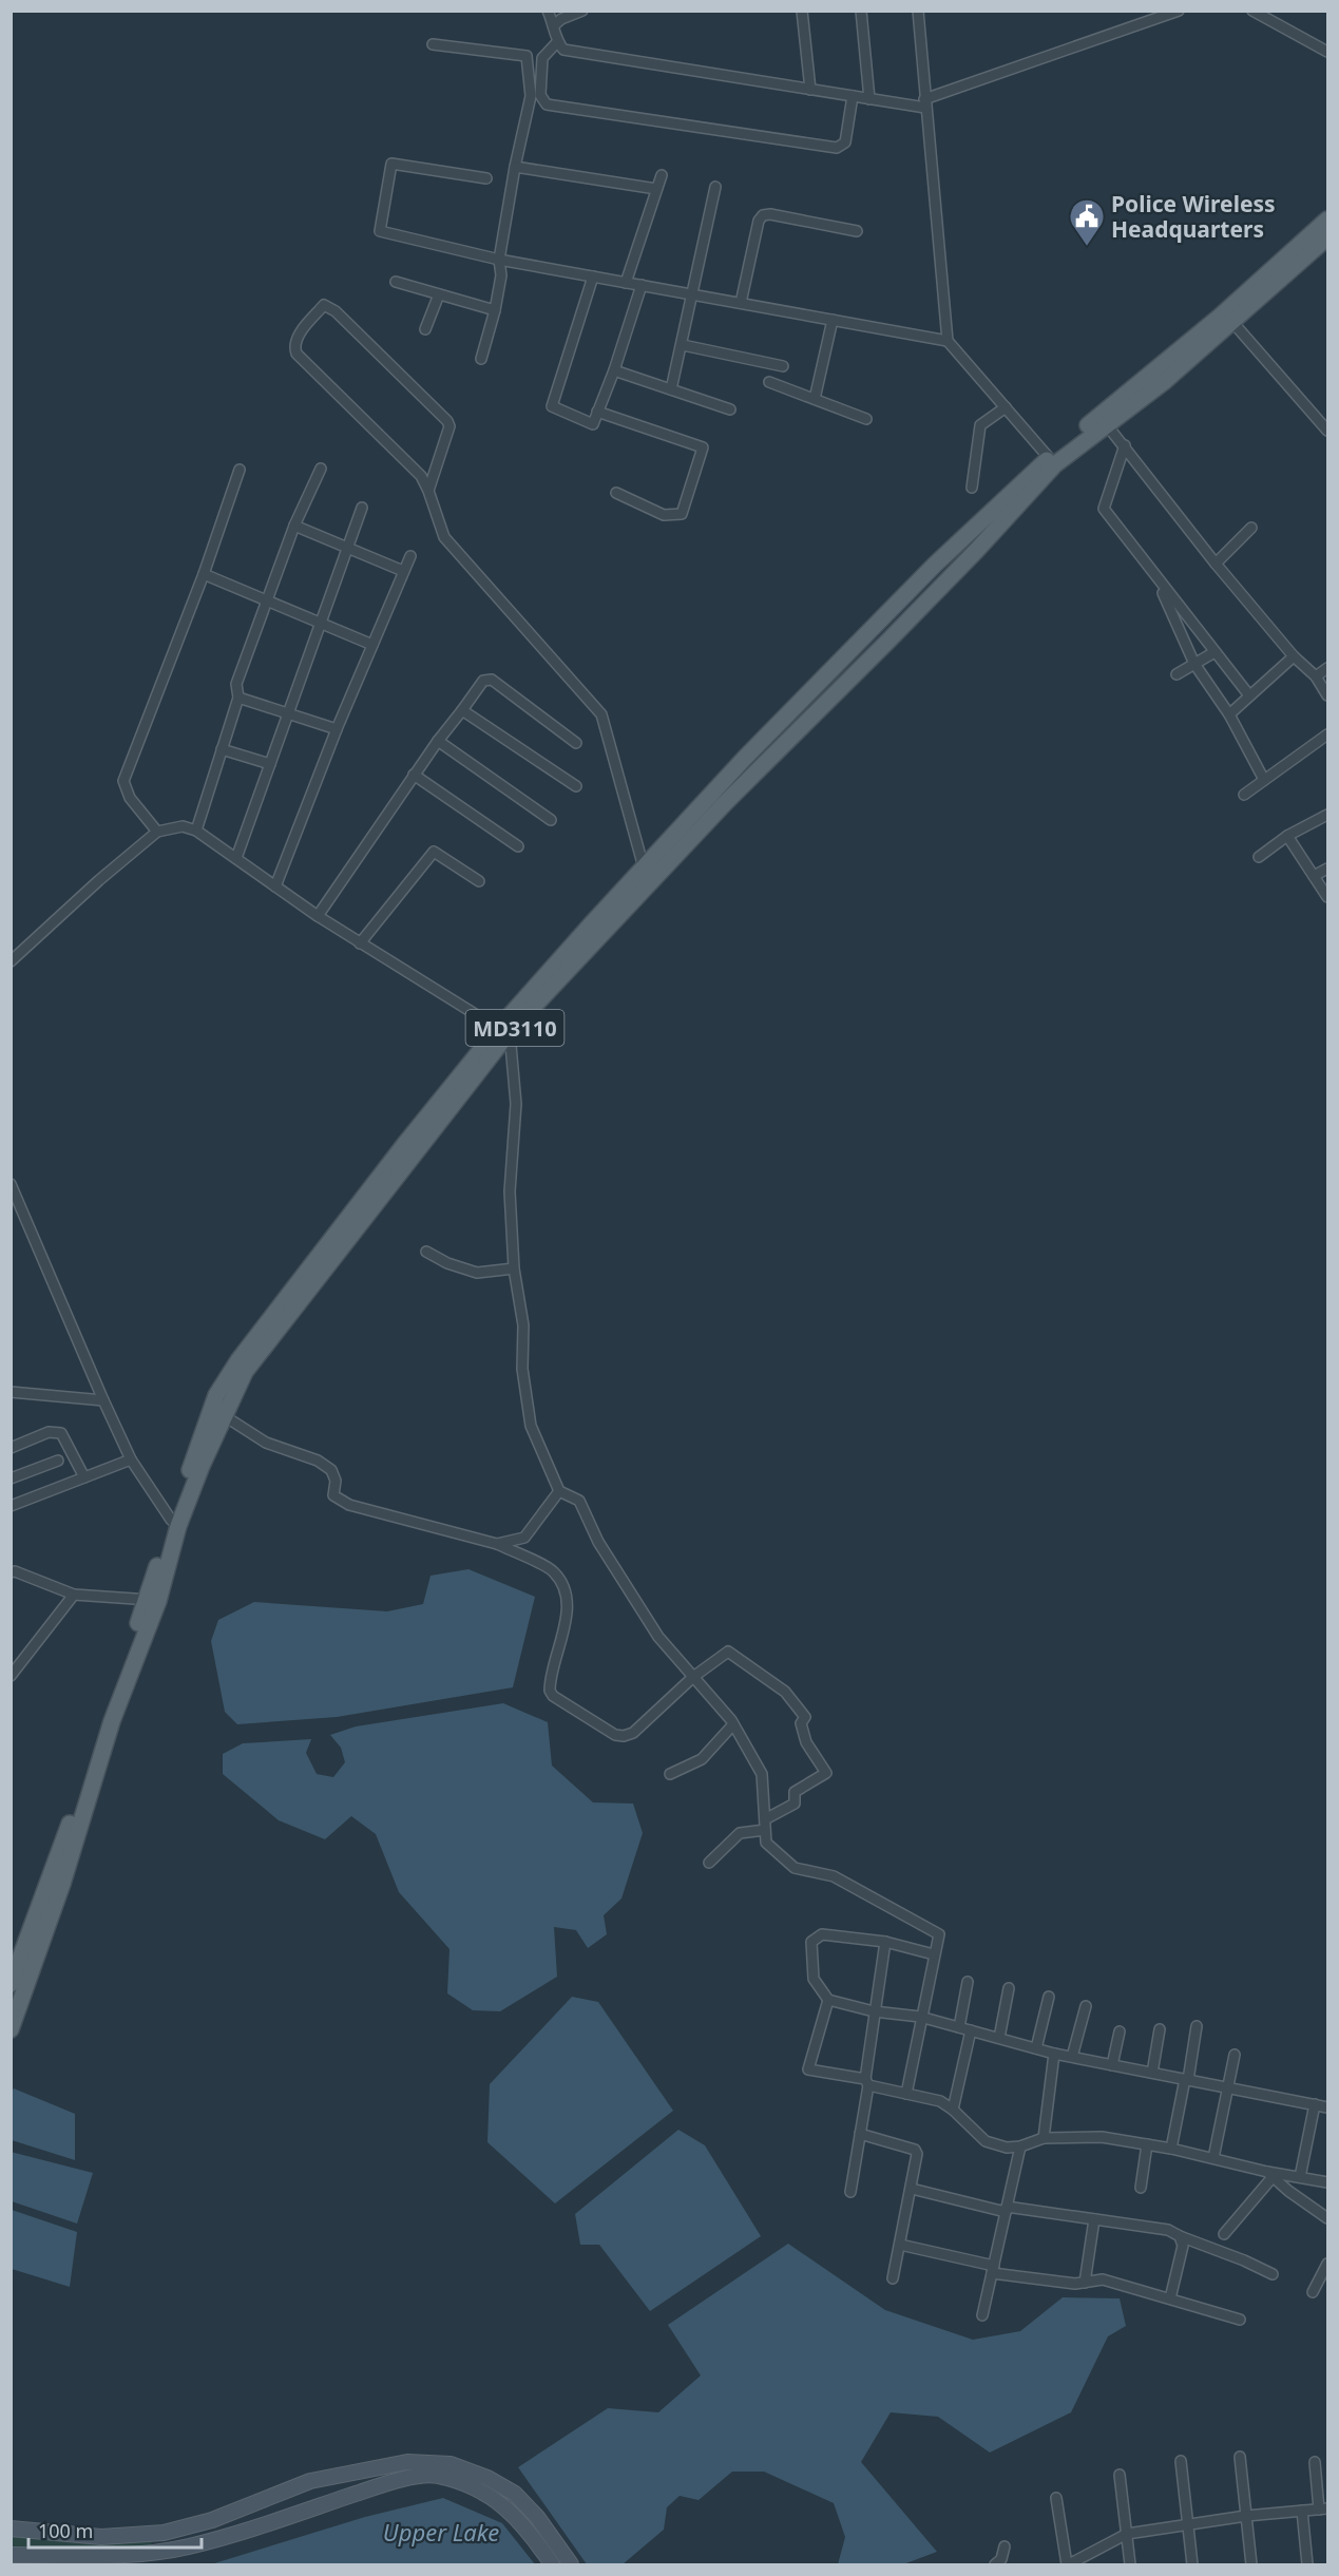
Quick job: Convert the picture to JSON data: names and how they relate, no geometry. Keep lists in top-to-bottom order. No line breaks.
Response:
{"streets":{"main road":["MD3110"]},"water":["Upper Lake"],"places":{"public building":["Police Wireless Headquarters"]},"scale_bar":"100 m"}
